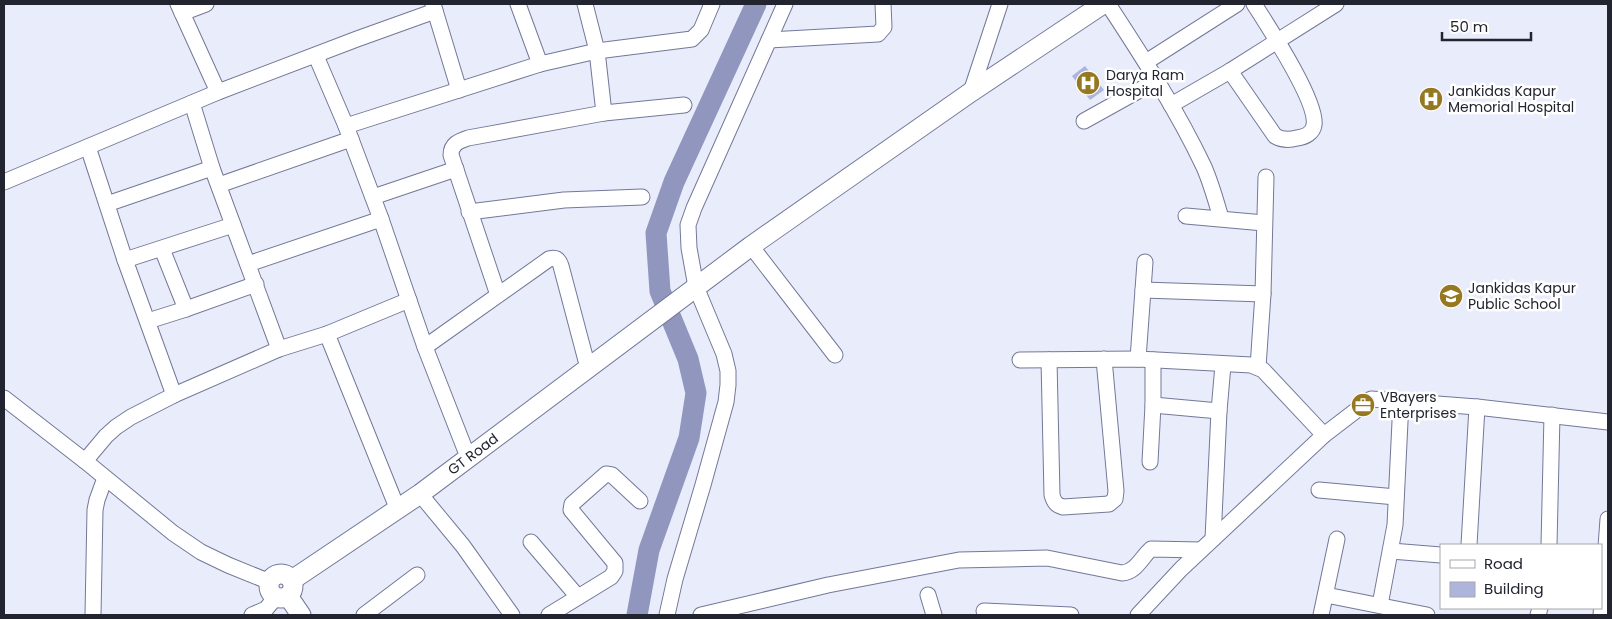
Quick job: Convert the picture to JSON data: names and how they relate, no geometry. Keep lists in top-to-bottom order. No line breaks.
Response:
{"streets":{"main road":["GT Road"]},"places":{"hospital":["Darya Ram Hospital","Jankidas Kapur Memorial Hospital"],"school or university":["Jankidas Kapur Public School"],"office":["VBayers Enterprises"]},"legend":["Road","Building"],"scale_bar":"50 m"}
